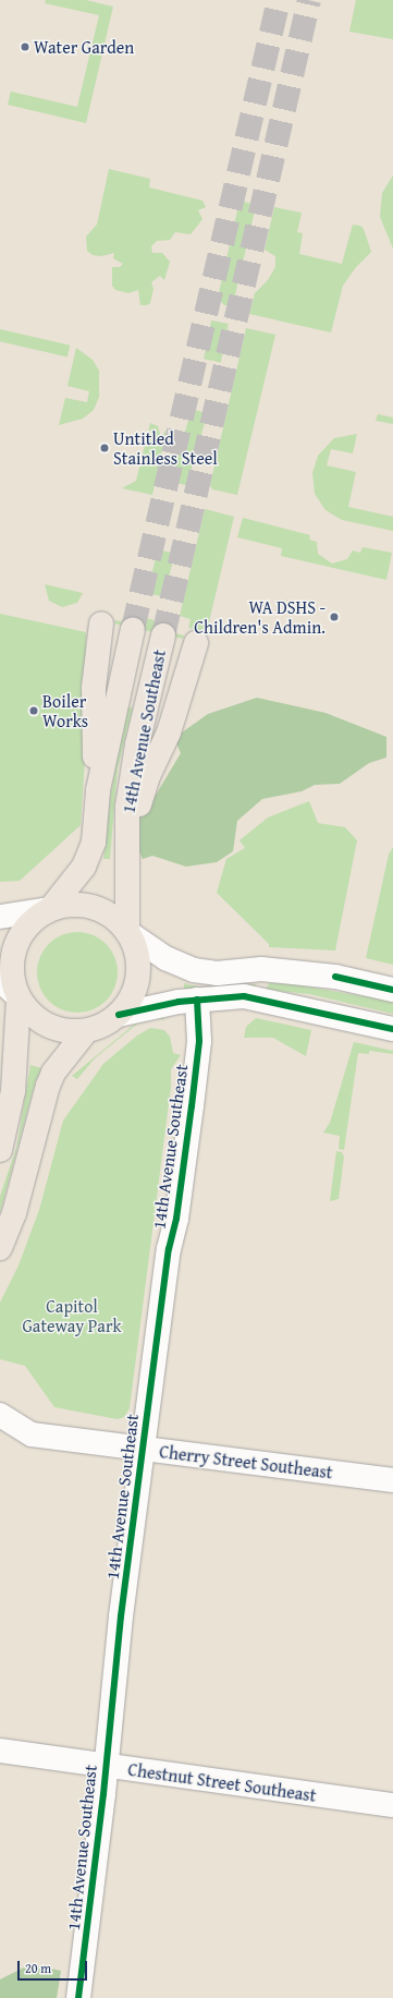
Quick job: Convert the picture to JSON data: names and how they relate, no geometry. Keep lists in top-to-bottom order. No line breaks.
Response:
{"streets":{"main road":["14th Avenue Southeast"],"street":["Cherry Street Southeast","Chestnut Street Southeast"]},"crossings":[["14th Avenue Southeast","Cherry Street Southeast"],["14th Avenue Southeast","Chestnut Street Southeast"]],"parks":["Capitol Gateway Park"],"places":["Water Garden","Untitled Stainless Steel","WA DSHS - Children's Admin.","Boiler Works"],"scale_bar":"20 m"}
